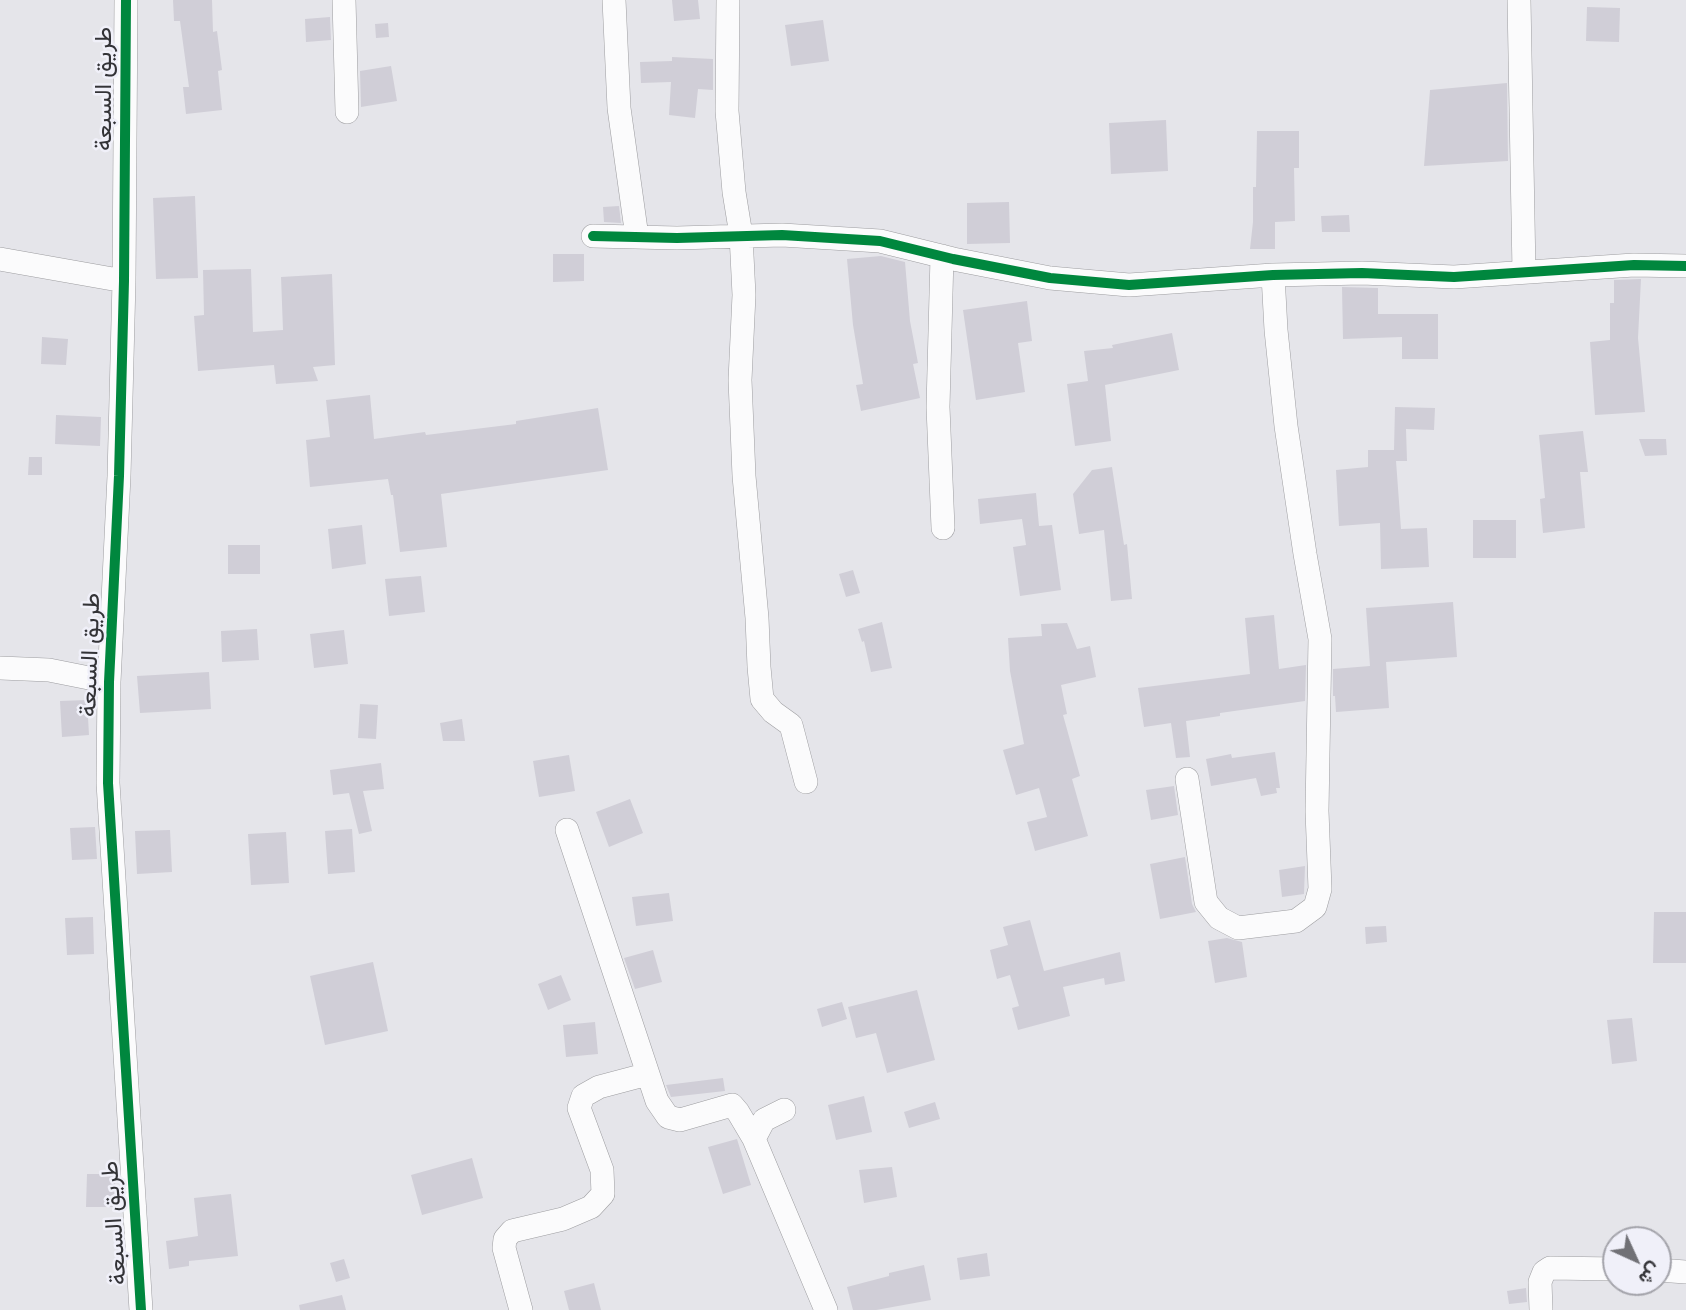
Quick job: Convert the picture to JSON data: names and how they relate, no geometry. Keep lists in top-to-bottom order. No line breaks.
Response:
{"streets":{"street":["طريق السبعة"]},"north":"bottom right"}
